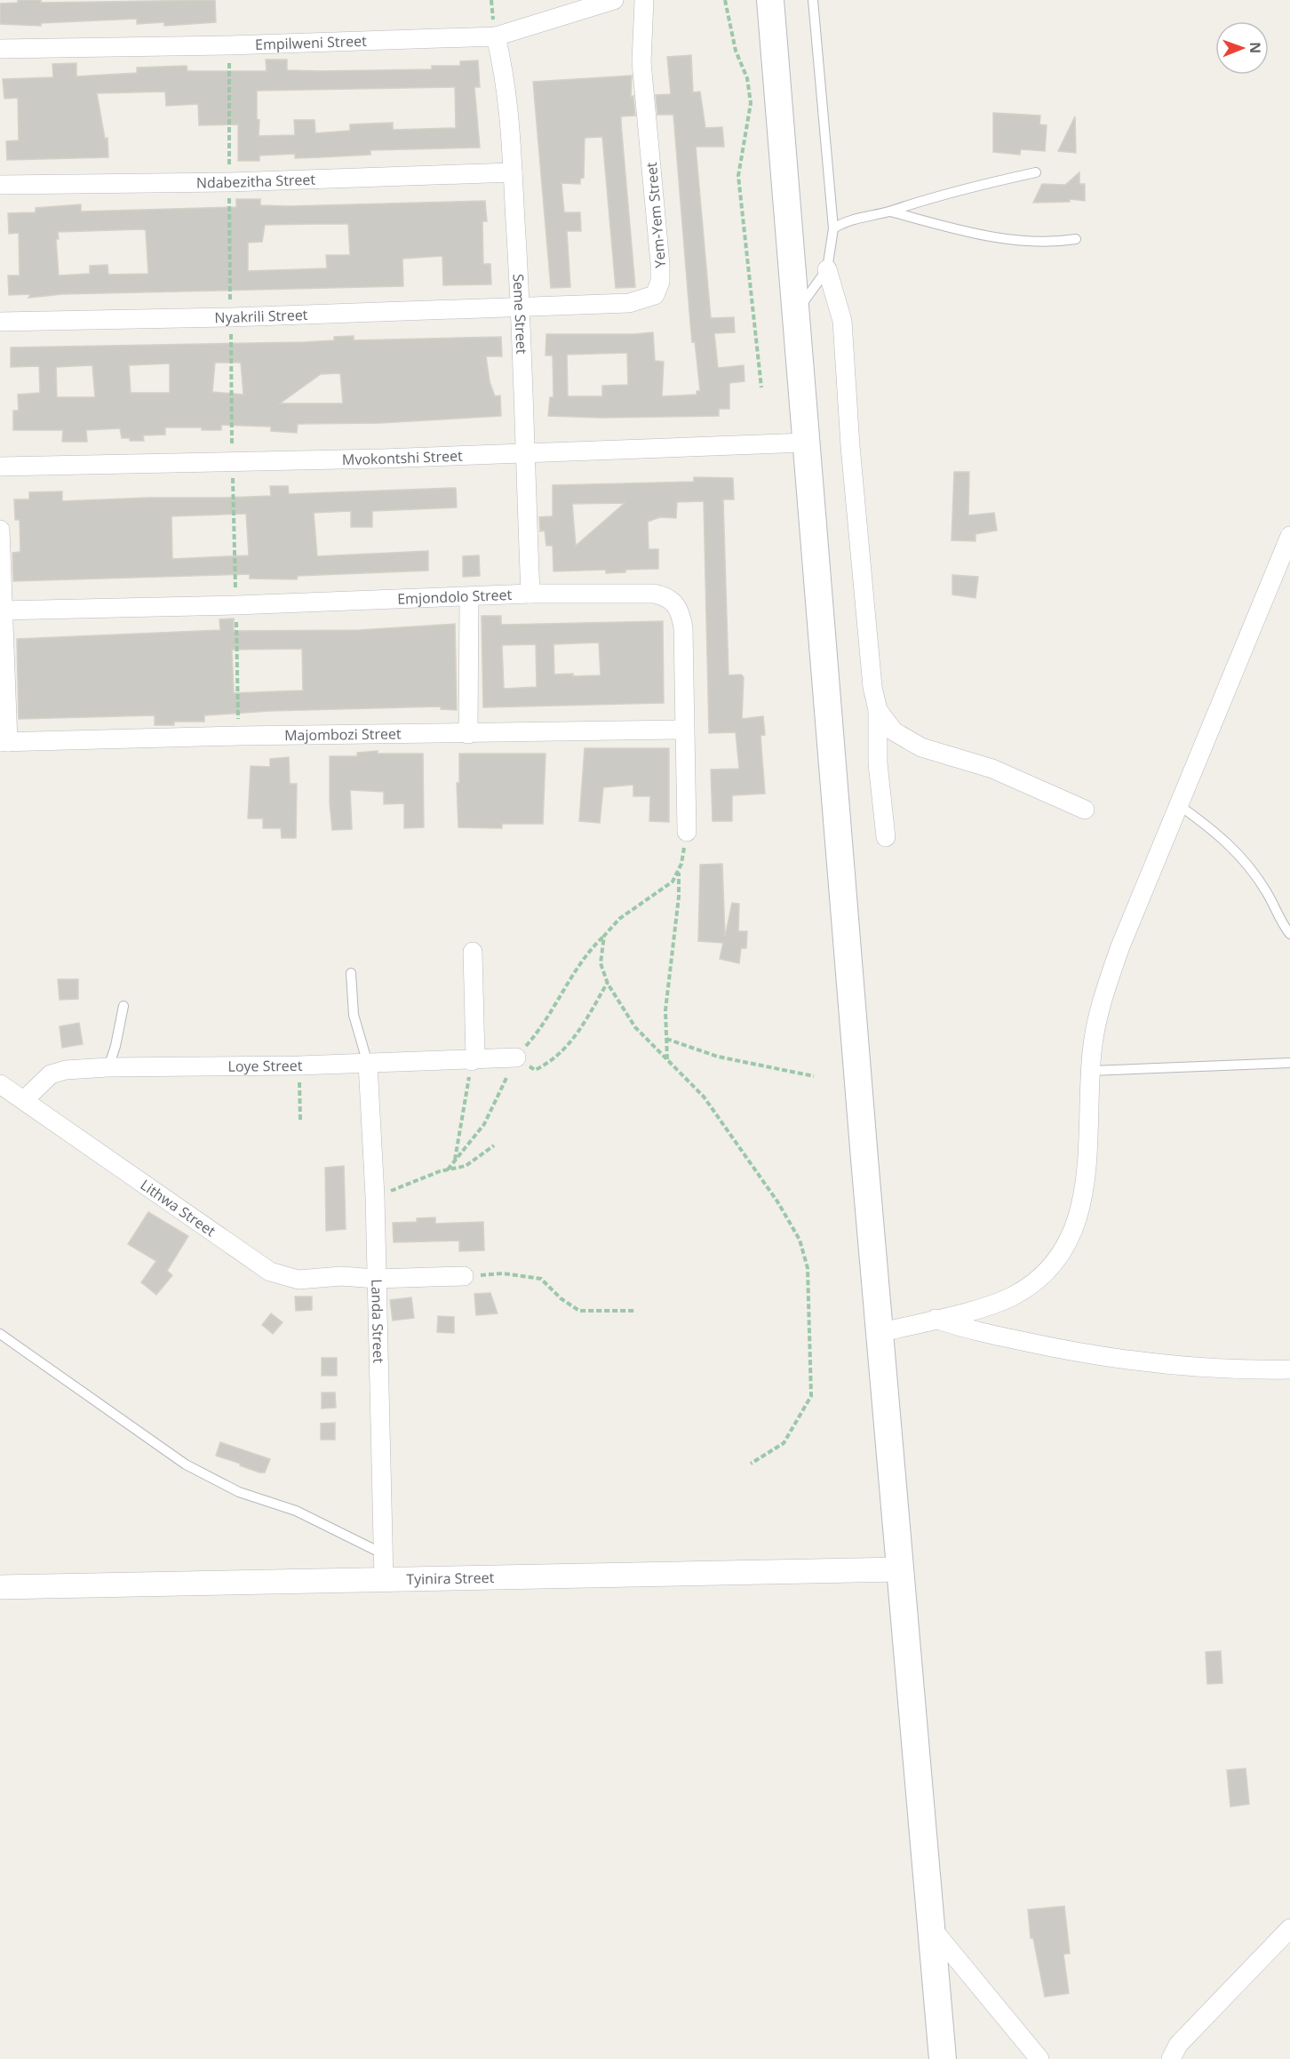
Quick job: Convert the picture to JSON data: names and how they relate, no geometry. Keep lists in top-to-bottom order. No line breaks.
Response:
{"streets":{"street":["Empilweni Street","Ndabezitha Street","Yem-Yem Street","Seme Street","Nyakrili Street","Mvokontshi Street","Emjondolo Street","Majombozi Street","Loye Street","Lithwa Street","Landa Street","Tyinira Street"]},"crossings":[["Empilweni Street","Seme Street"],["Ndabezitha Street","Seme Street"],["Yem-Yem Street","Seme Street"],["Yem-Yem Street","Nyakrili Street"],["Seme Street","Nyakrili Street"],["Seme Street","Mvokontshi Street"],["Seme Street","Emjondolo Street"],["Emjondolo Street","Majombozi Street"],["Loye Street","Lithwa Street"],["Loye Street","Landa Street"],["Lithwa Street","Landa Street"],["Landa Street","Tyinira Street"]],"north":"right"}
